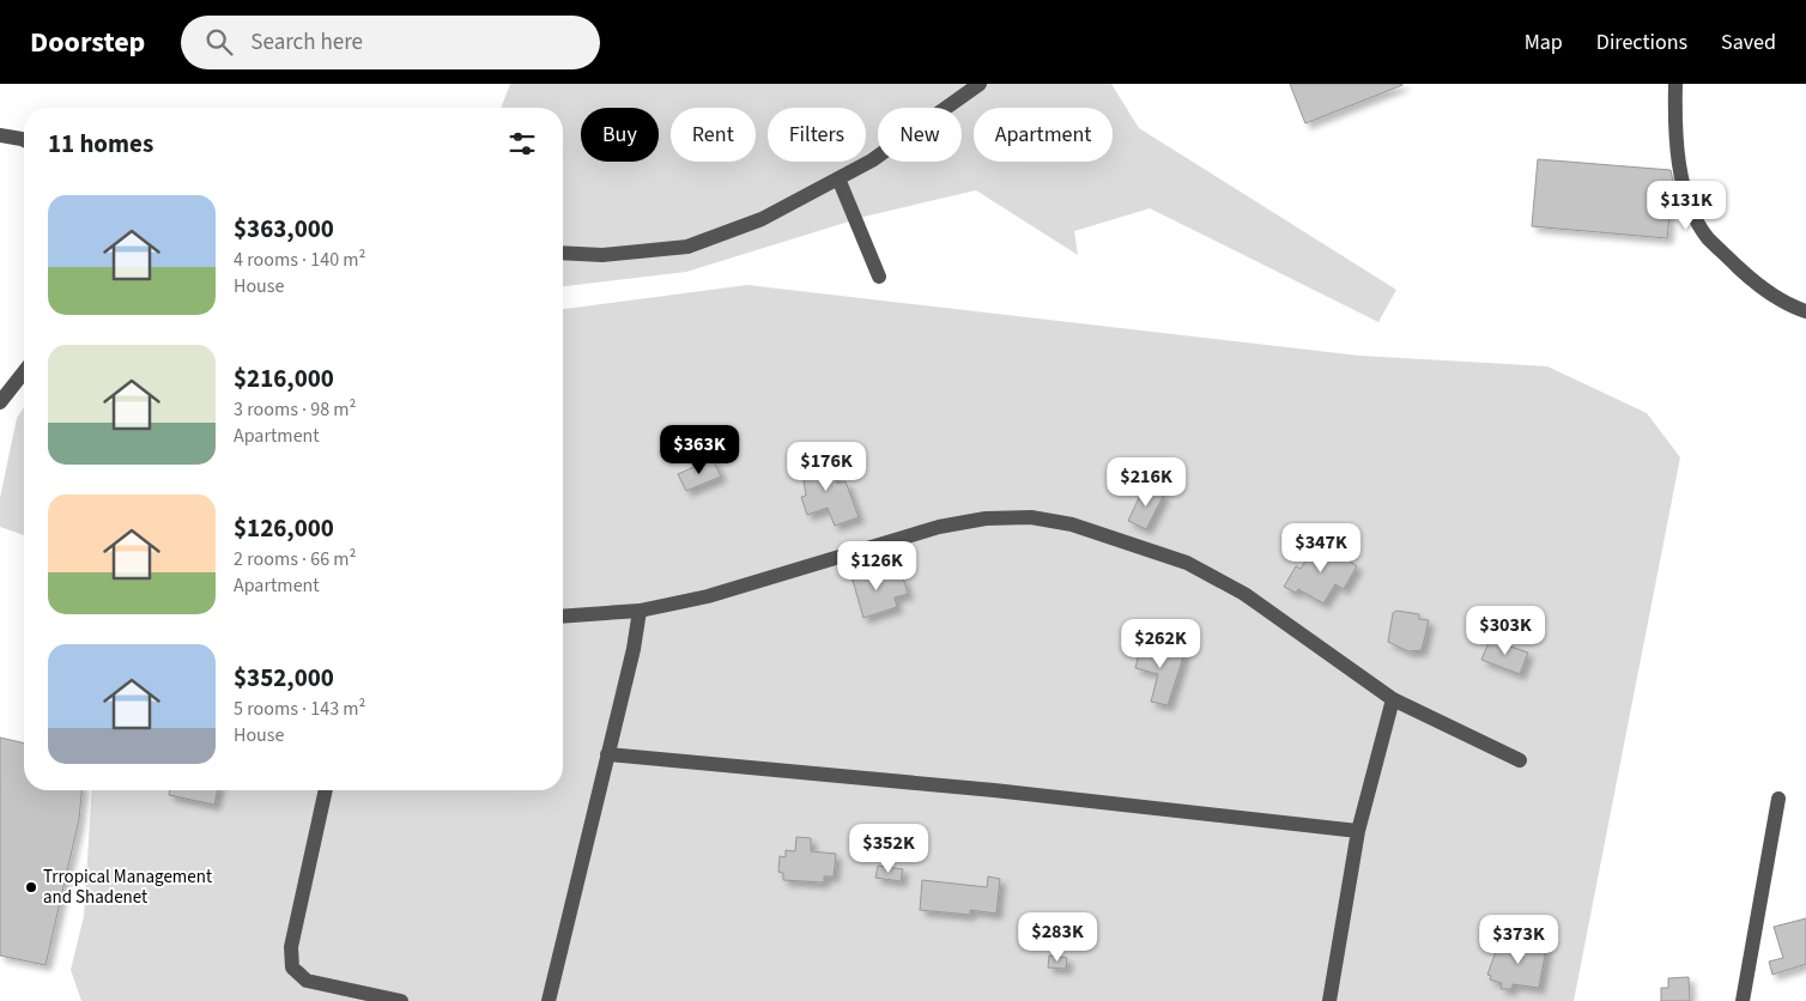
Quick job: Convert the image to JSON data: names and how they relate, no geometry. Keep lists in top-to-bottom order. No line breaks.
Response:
{"places":["Trropical Management and Shadenet"],"page":{"header":"Doorstep","search":"Search here","nav":["Map","Directions","Saved"],"chip":["Buy","Rent","Filters","New","Apartment"],"heading":"11 homes","list":[{"name":"$363,000","note":"4 rooms · 140 m² · House"},{"name":"$216,000","note":"3 rooms · 98 m² · Apartment"},{"name":"$126,000","note":"2 rooms · 66 m² · Apartment"},{"name":"$352,000","note":"5 rooms · 143 m² · House"}],"price":["$131K","$363K","$176K","$216K","$347K","$126K","$303K","$262K","$352K","$283K","$373K"]}}
